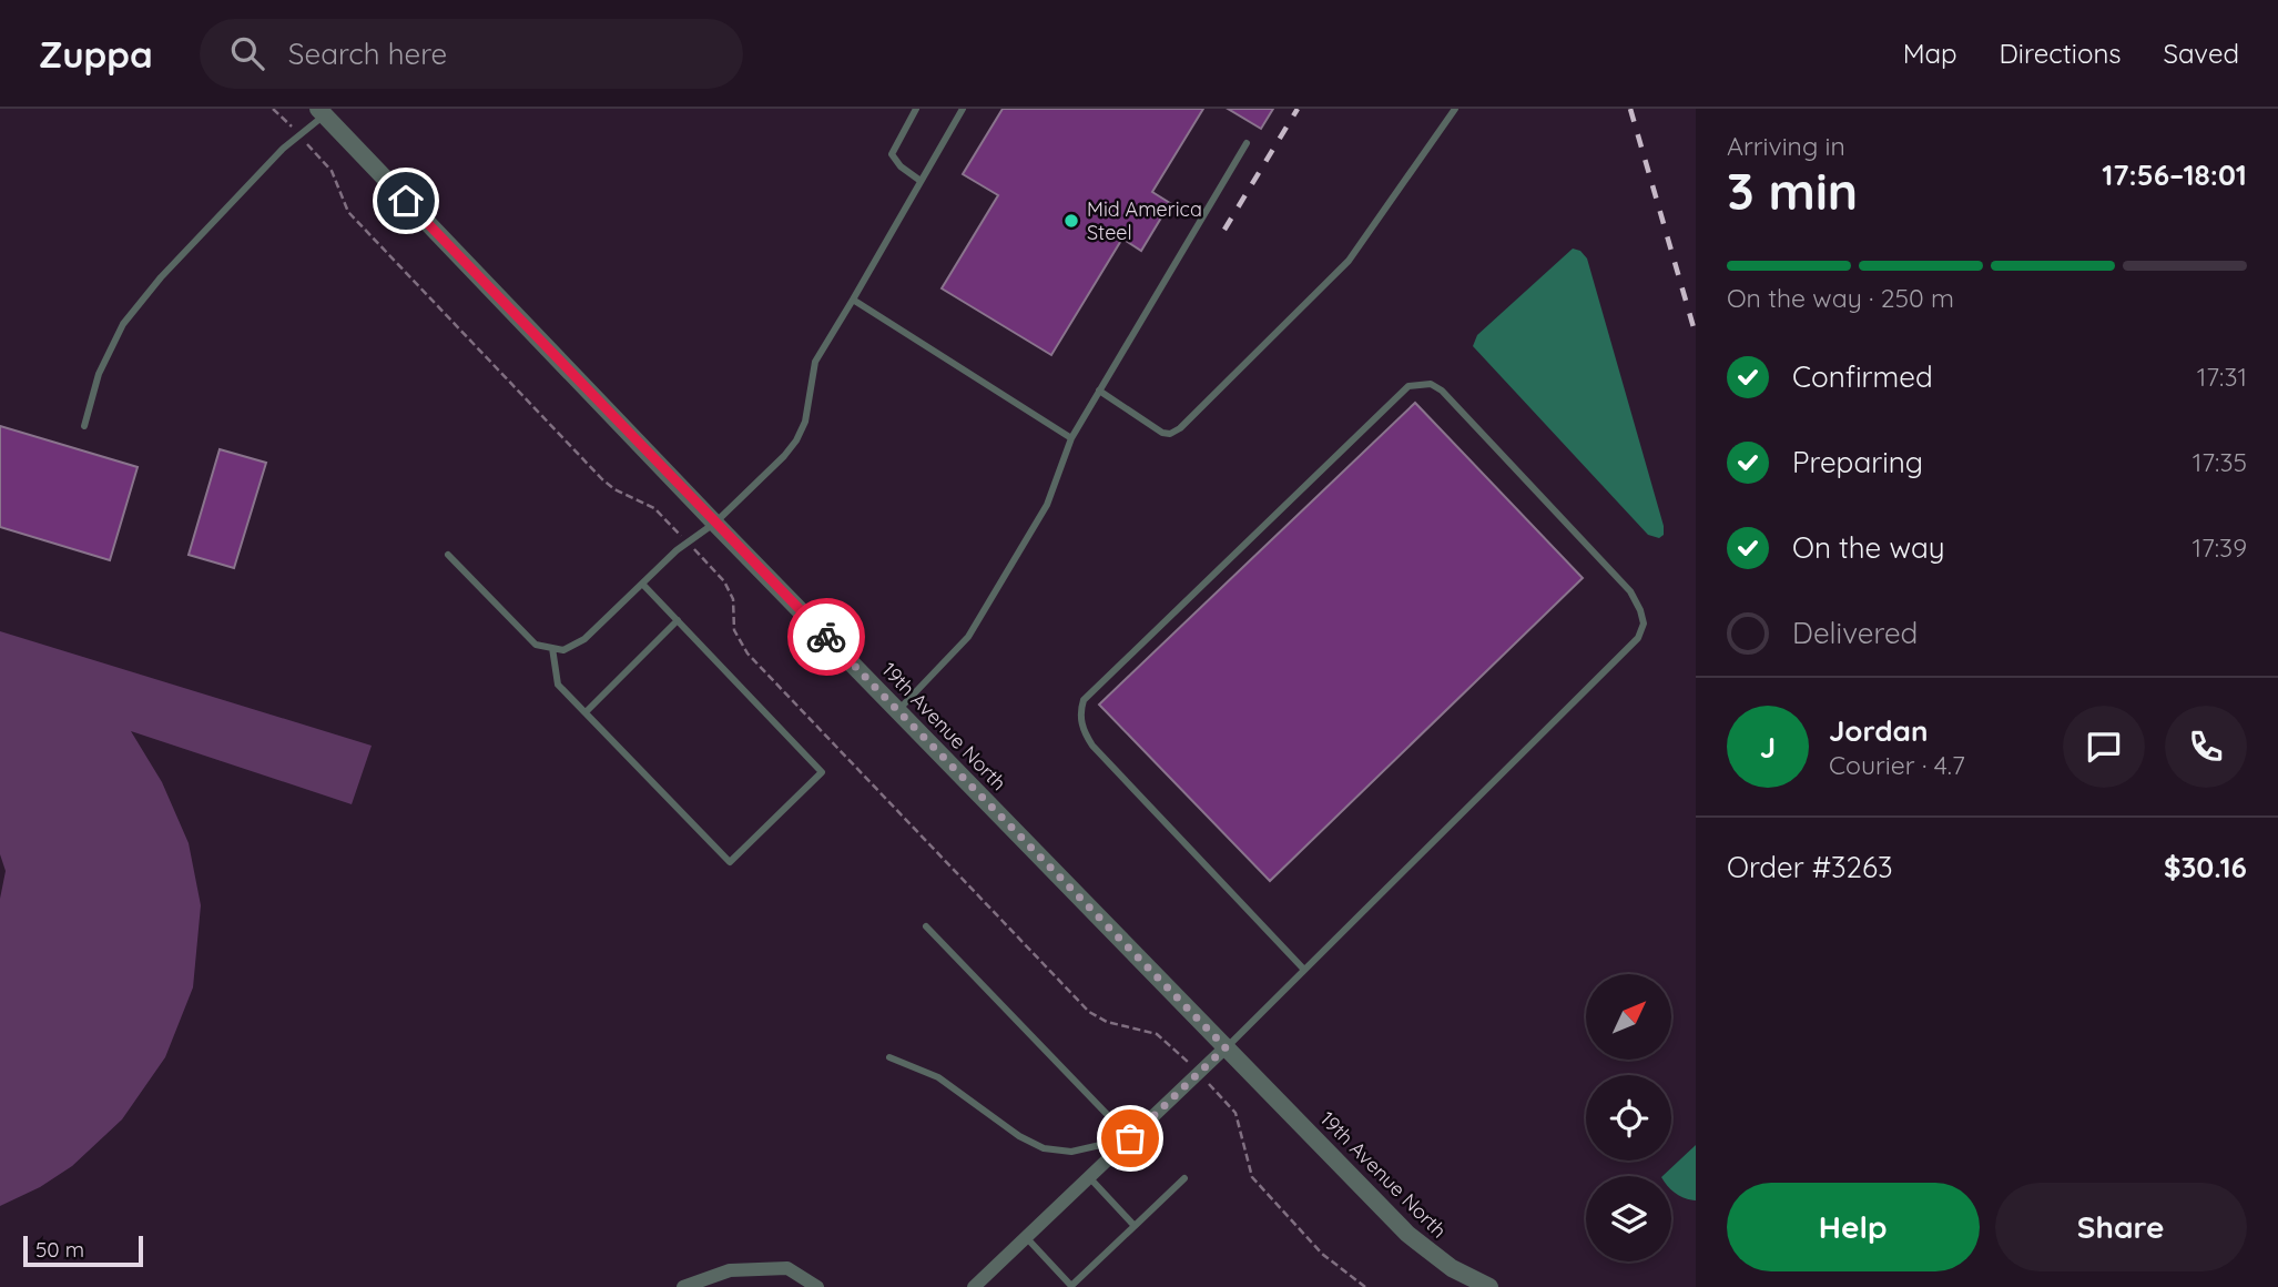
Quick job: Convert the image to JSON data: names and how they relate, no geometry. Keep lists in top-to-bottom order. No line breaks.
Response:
{"streets":{"street":["19th Avenue North"]},"places":["Mid America Steel"],"scale_bar":"50 m","north":"top right","page":{"header":"Zuppa","search":"Search here","nav":["Map","Directions","Saved"],"heading":["3 min","Arriving in","17:56–18:01"],"panel":["Jordan","Courier · 4.7","Order #3263","$30.16"],"bar":"On the way · 250 m","list":[["Confirmed","17:31"],["Preparing","17:35"],["On the way","17:39"],"Delivered"],"round":"J","buttons":["Help","Share"],"scale":"50 m"}}
